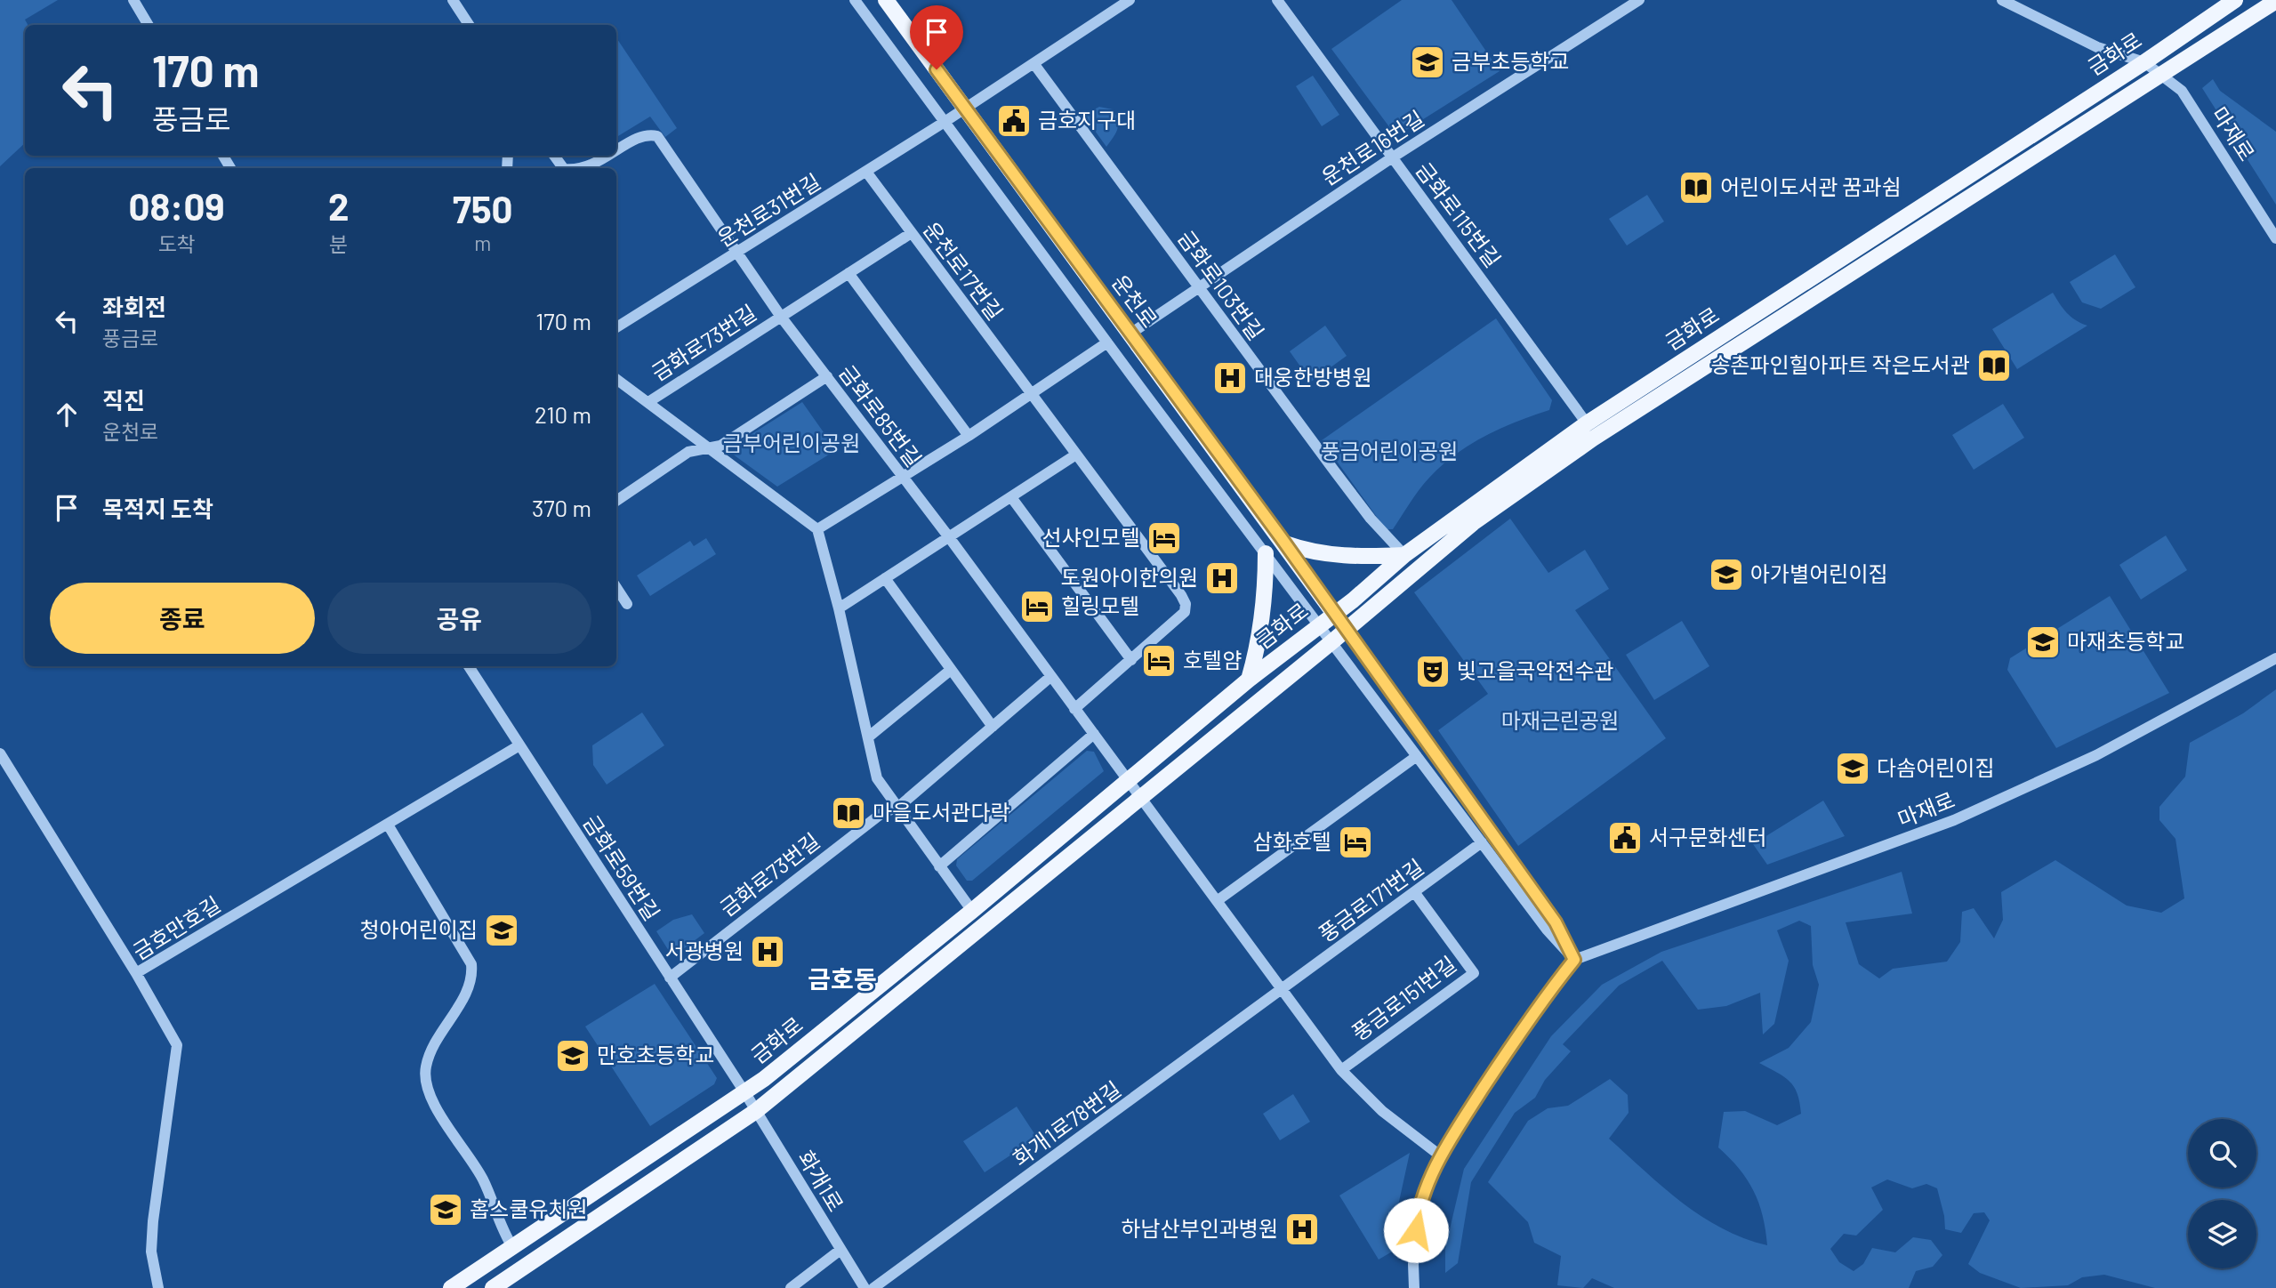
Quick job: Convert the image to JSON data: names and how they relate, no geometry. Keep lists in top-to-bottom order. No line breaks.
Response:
{"streets":{"main road":["금화로","운천로"],"street":["마재로","운천로16번길","운천로31번길","금화로115번길","운천로17번길","금화로103번길","금화로73번길","금화로85번길","금화로59번길","풍금로171번길","금호만호길","풍금로151번길","화개1로78번길","화개1로"]},"crossings":[["금화로","마재로"],["금화로","금화로115번길"],["금화로","금화로103번길"],["금화로","운천로"],["금화로","금화로85번길"],["금화로","금화로59번길"],["금화로","풍금로151번길"],["금화로","화개1로"],["마재로","운천로"],["운천로16번길","금화로115번길"],["운천로16번길","금화로103번길"],["운천로16번길","운천로"],["운천로31번길","운천로17번길"],["운천로31번길","금화로103번길"],["운천로31번길","운천로"],["운천로31번길","금화로85번길"],["운천로","풍금로171번길"],["금화로73번길","금화로85번길"],["금화로73번길","금화로59번길"],["금화로85번길","풍금로151번길"],["금화로59번길","금호만호길"],["금화로59번길","화개1로"],["풍금로171번길","풍금로151번길"],["풍금로171번길","화개1로78번길"],["풍금로151번길","화개1로78번길"]],"districts":["금호동"],"parks":["금부어린이공원","풍금어린이공원","마재근린공원"],"places":{"school or university":["금부초등학교","아가별어린이집","마재초등학교","다솜어린이집","청아어린이집","만호초등학교","홉스쿨유치원"],"public building":["금호지구대","서구문화센터"],"library":["어린이도서관 꿈과쉼","송촌파인힐아파트 작은도서관","마을도서관다락"],"hospital":["대웅한방병원","도원아이한의원","서광병원","하남산부인과병원"],"hotel":["선샤인모텔","힐링모텔","호텔얌","삼화호텔"],"theatre":["빛고을국악전수관"]},"page":{"turn":["170 m","풍금로"],"eta":["08:09","도착","2","분","750","m"],"list":[{"name":"좌회전","note":"풍금로","value":"170 m"},{"name":"직진","note":"운천로","value":"210 m"},{"name":"목적지 도착","value":"370 m"}],"buttons":["종료","공유"]}}
